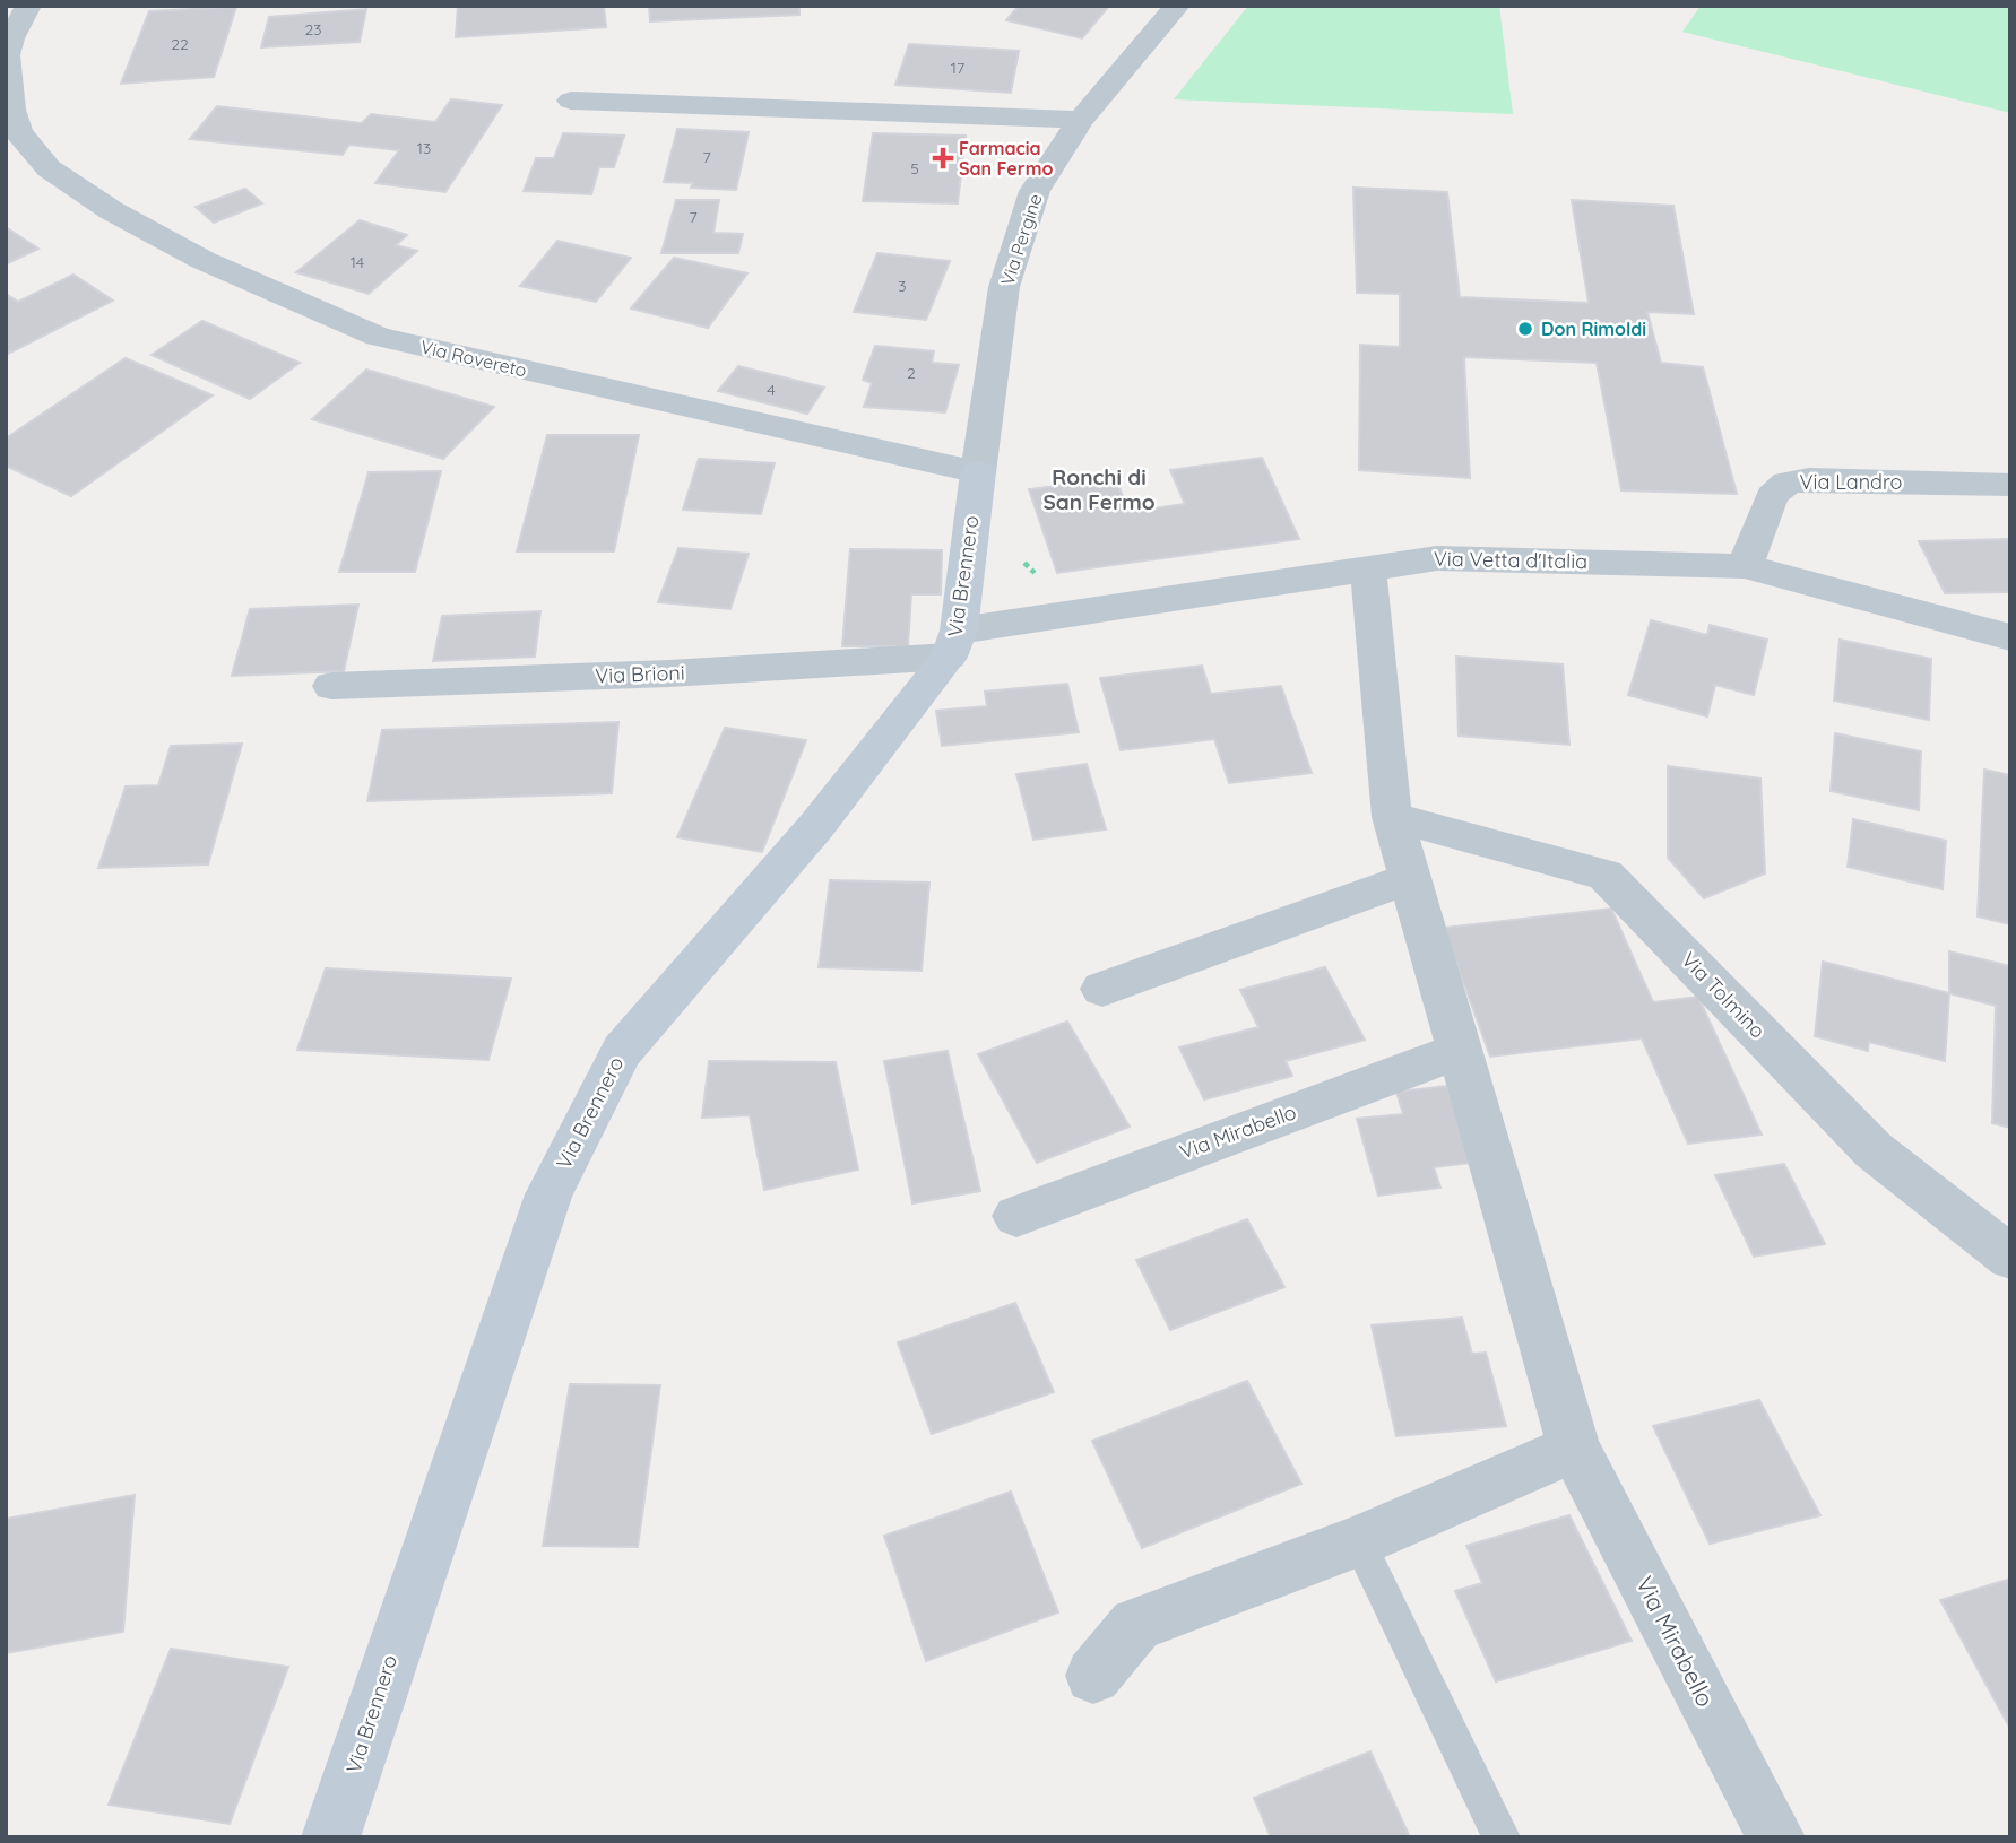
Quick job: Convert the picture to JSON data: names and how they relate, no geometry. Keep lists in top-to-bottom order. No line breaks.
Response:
{"streets":{"street":["Via Pergine","Via Rovereto","Via Landro","Via Vetta d'Italia","Via Brennero","Via Brioni","Via Tolmino","Via Mirabello"]},"crossings":[["Via Pergine","Via Rovereto"],["Via Pergine","Via Brennero"],["Via Rovereto","Via Brennero"],["Via Landro","Via Vetta d'Italia"],["Via Vetta d'Italia","Via Brennero"],["Via Vetta d'Italia","Via Brioni"],["Via Vetta d'Italia","Via Mirabello"],["Via Brennero","Via Brioni"],["Via Tolmino","Via Mirabello"]],"districts":["Ronchi di San Fermo"],"places":{"health":["Farmacia San Fermo"],"other":["Don Rimoldi"]},"house_numbers":["23","22","17","13","7","5","7","14","3","2","4"]}
